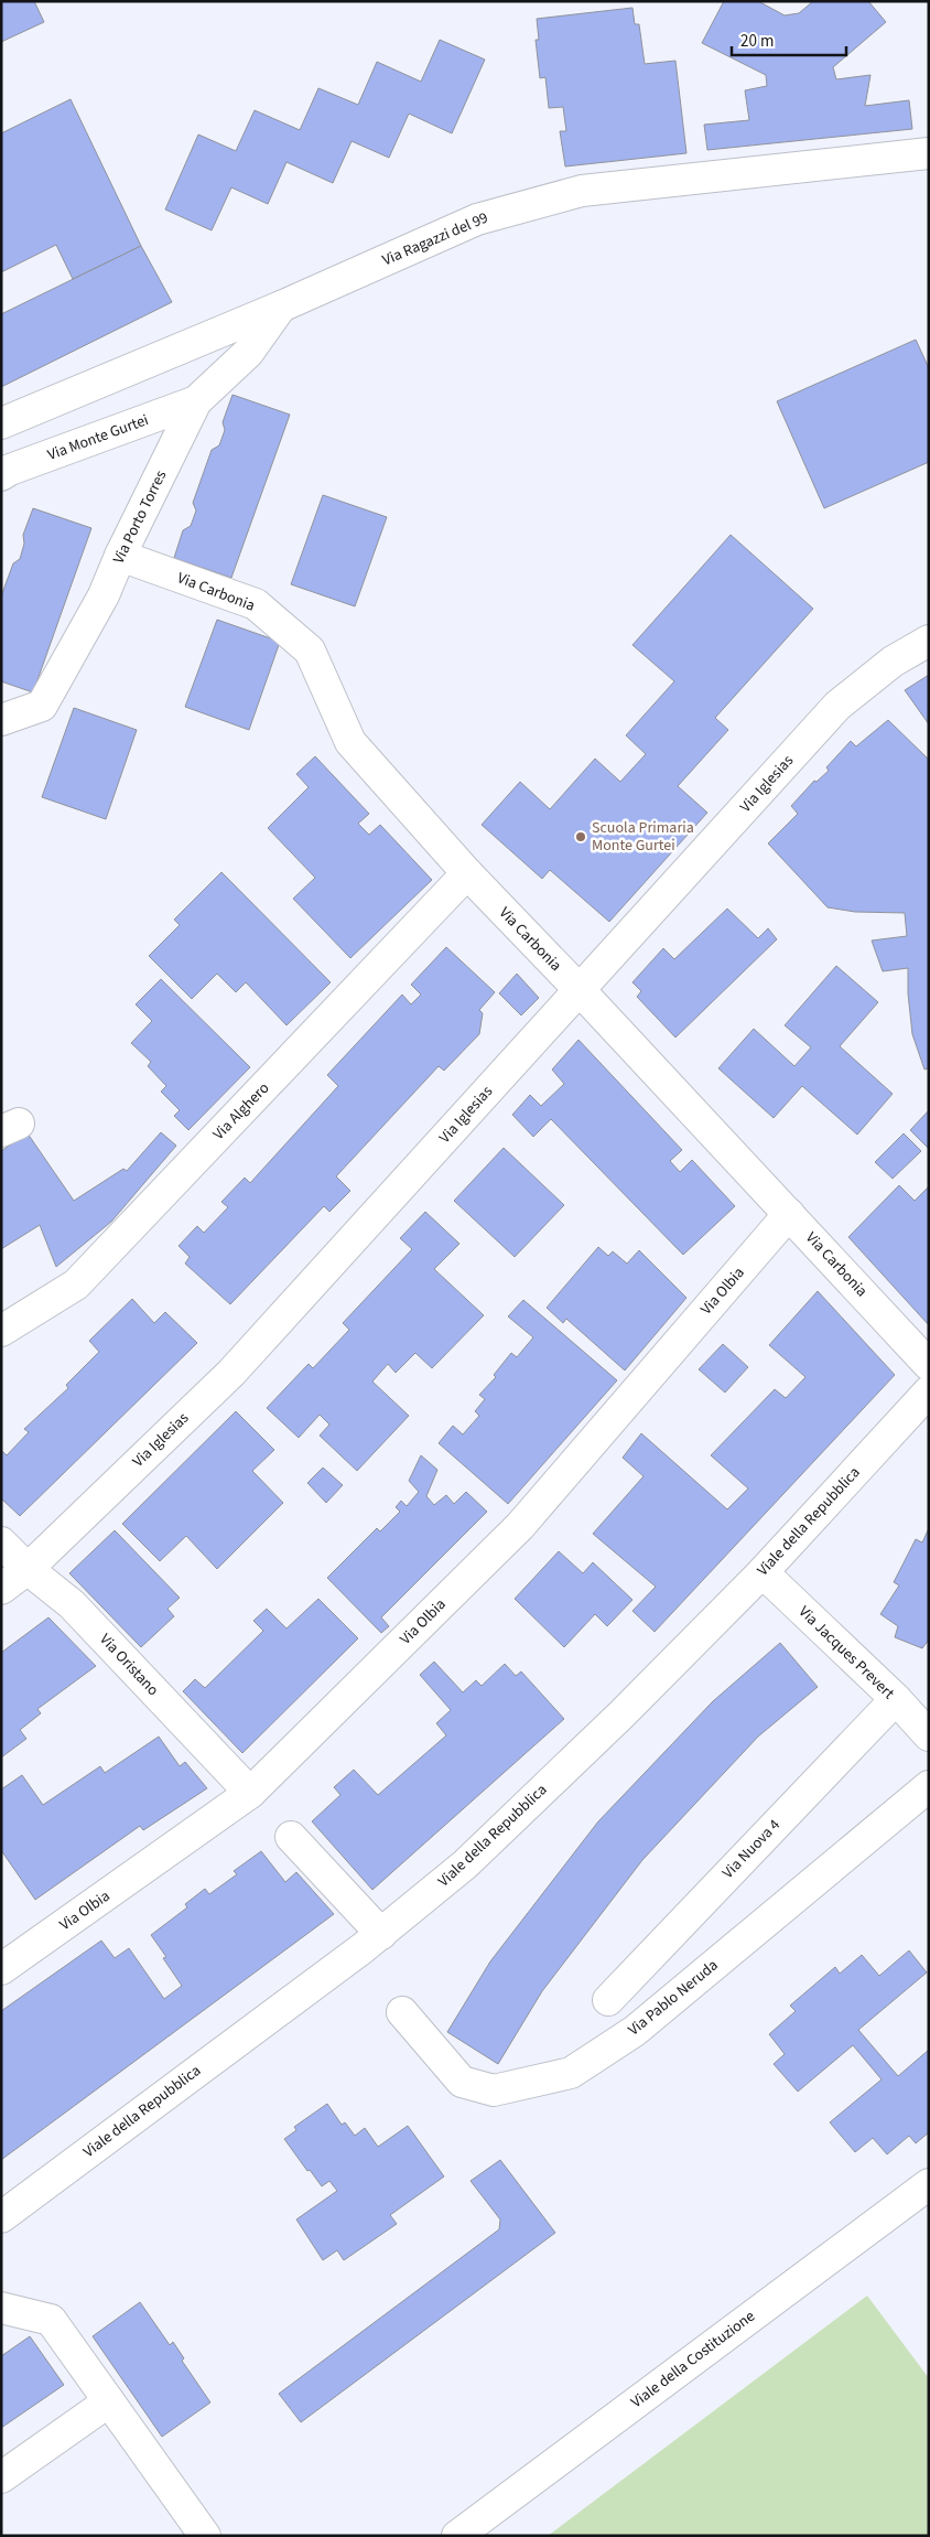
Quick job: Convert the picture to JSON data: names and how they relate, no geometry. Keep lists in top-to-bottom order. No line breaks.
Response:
{"streets":{"street":["Via Ragazzi del 99","Via Monte Gurtei","Via Porto Torres","Via Carbonia","Via Iglesias","Via Alghero","Via Olbia","Viale della Repubblica","Via Jacques Prevert","Via Oristano","Via Nuova 4","Via Pablo Neruda","Viale della Costituzione"]},"crossings":[["Via Ragazzi del 99","Via Porto Torres"],["Via Monte Gurtei","Via Porto Torres"],["Via Porto Torres","Via Carbonia"],["Via Carbonia","Via Iglesias"],["Via Carbonia","Via Alghero"],["Via Carbonia","Via Olbia"],["Via Iglesias","Via Oristano"],["Via Olbia","Via Oristano"],["Viale della Repubblica","Via Jacques Prevert"],["Via Jacques Prevert","Via Nuova 4"]],"places":["Scuola Primaria Monte Gurtei"],"scale_bar":"20 m"}
